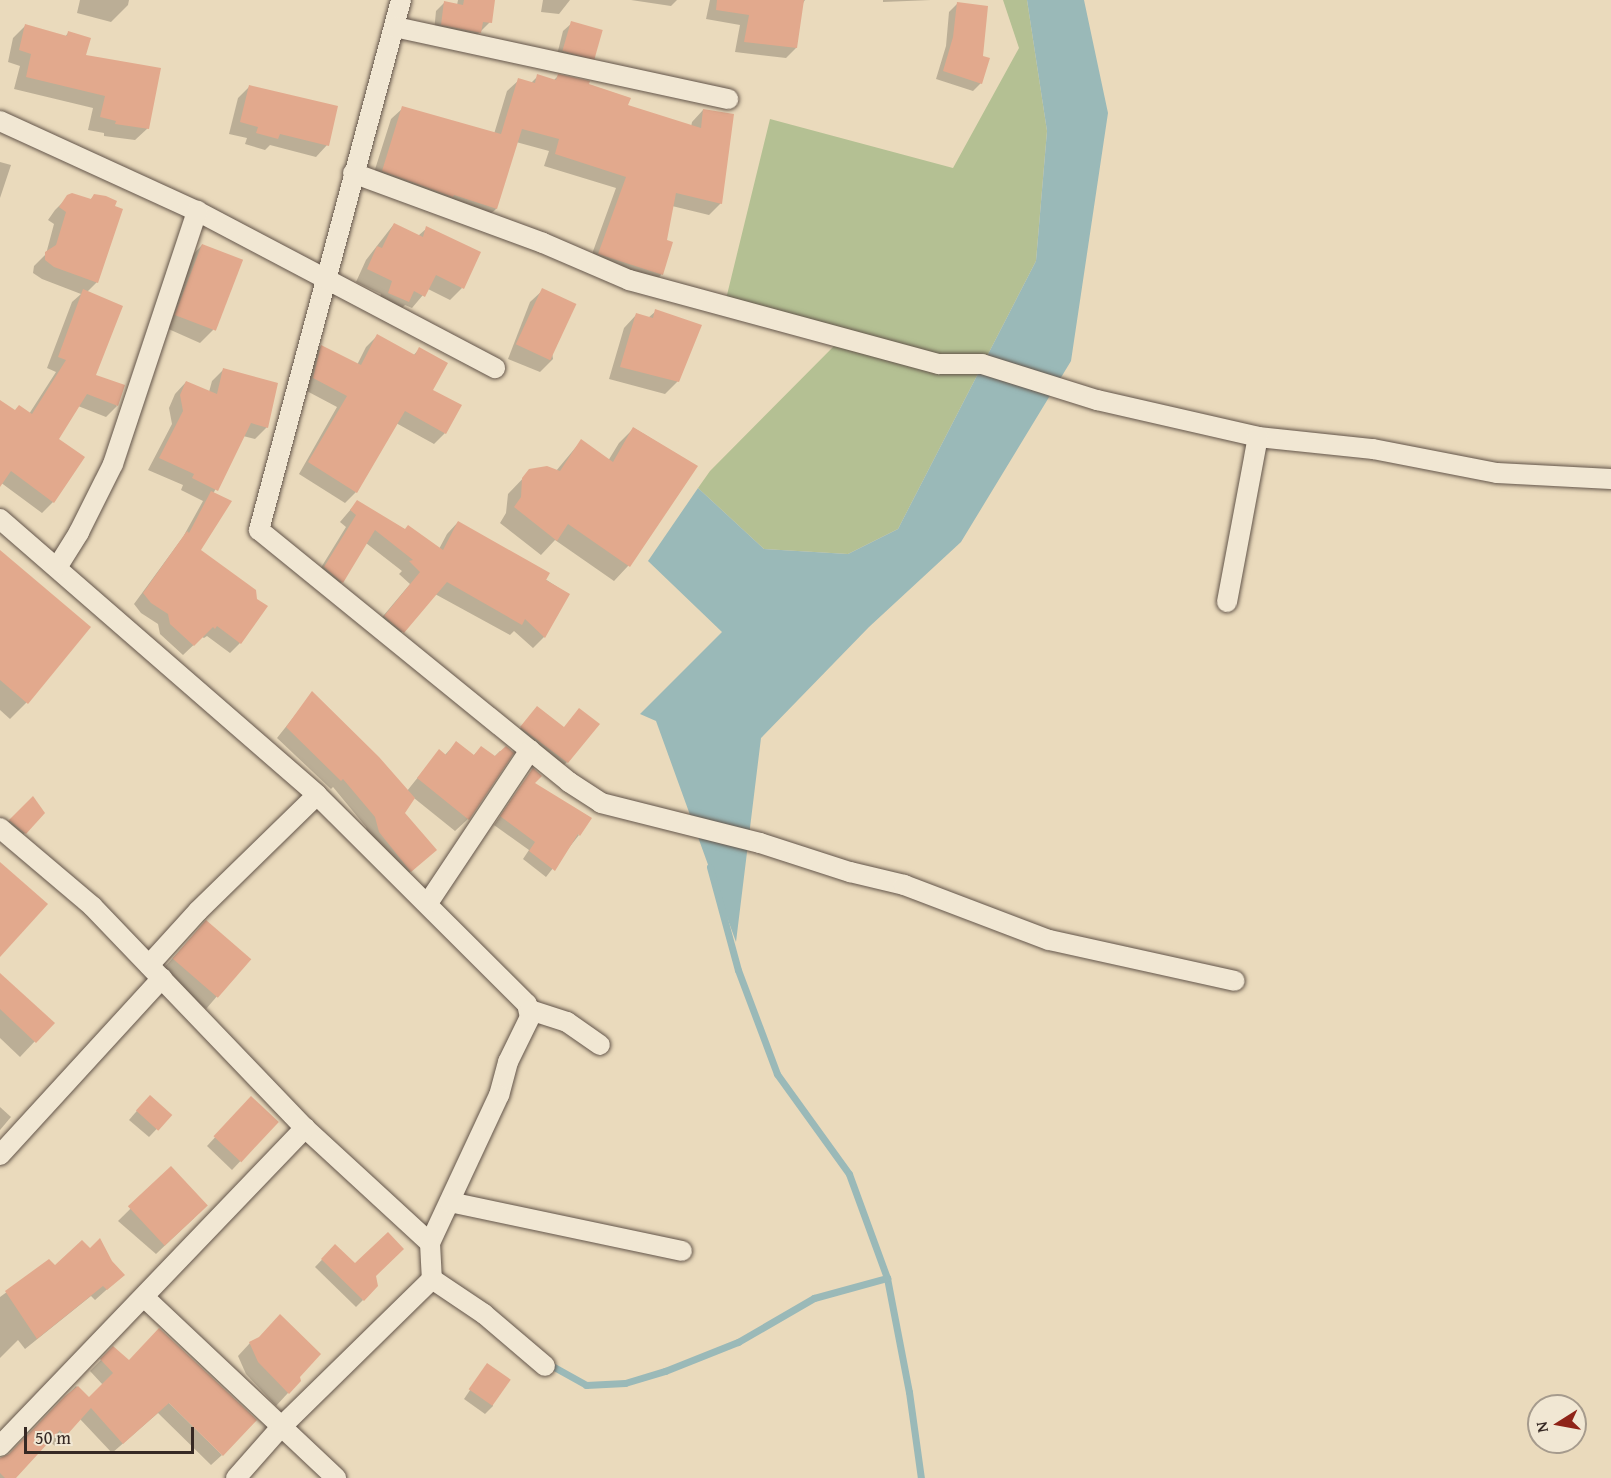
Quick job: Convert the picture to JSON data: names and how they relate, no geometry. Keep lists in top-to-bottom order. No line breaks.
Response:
{"scale_bar":"50 m","north":"left"}
